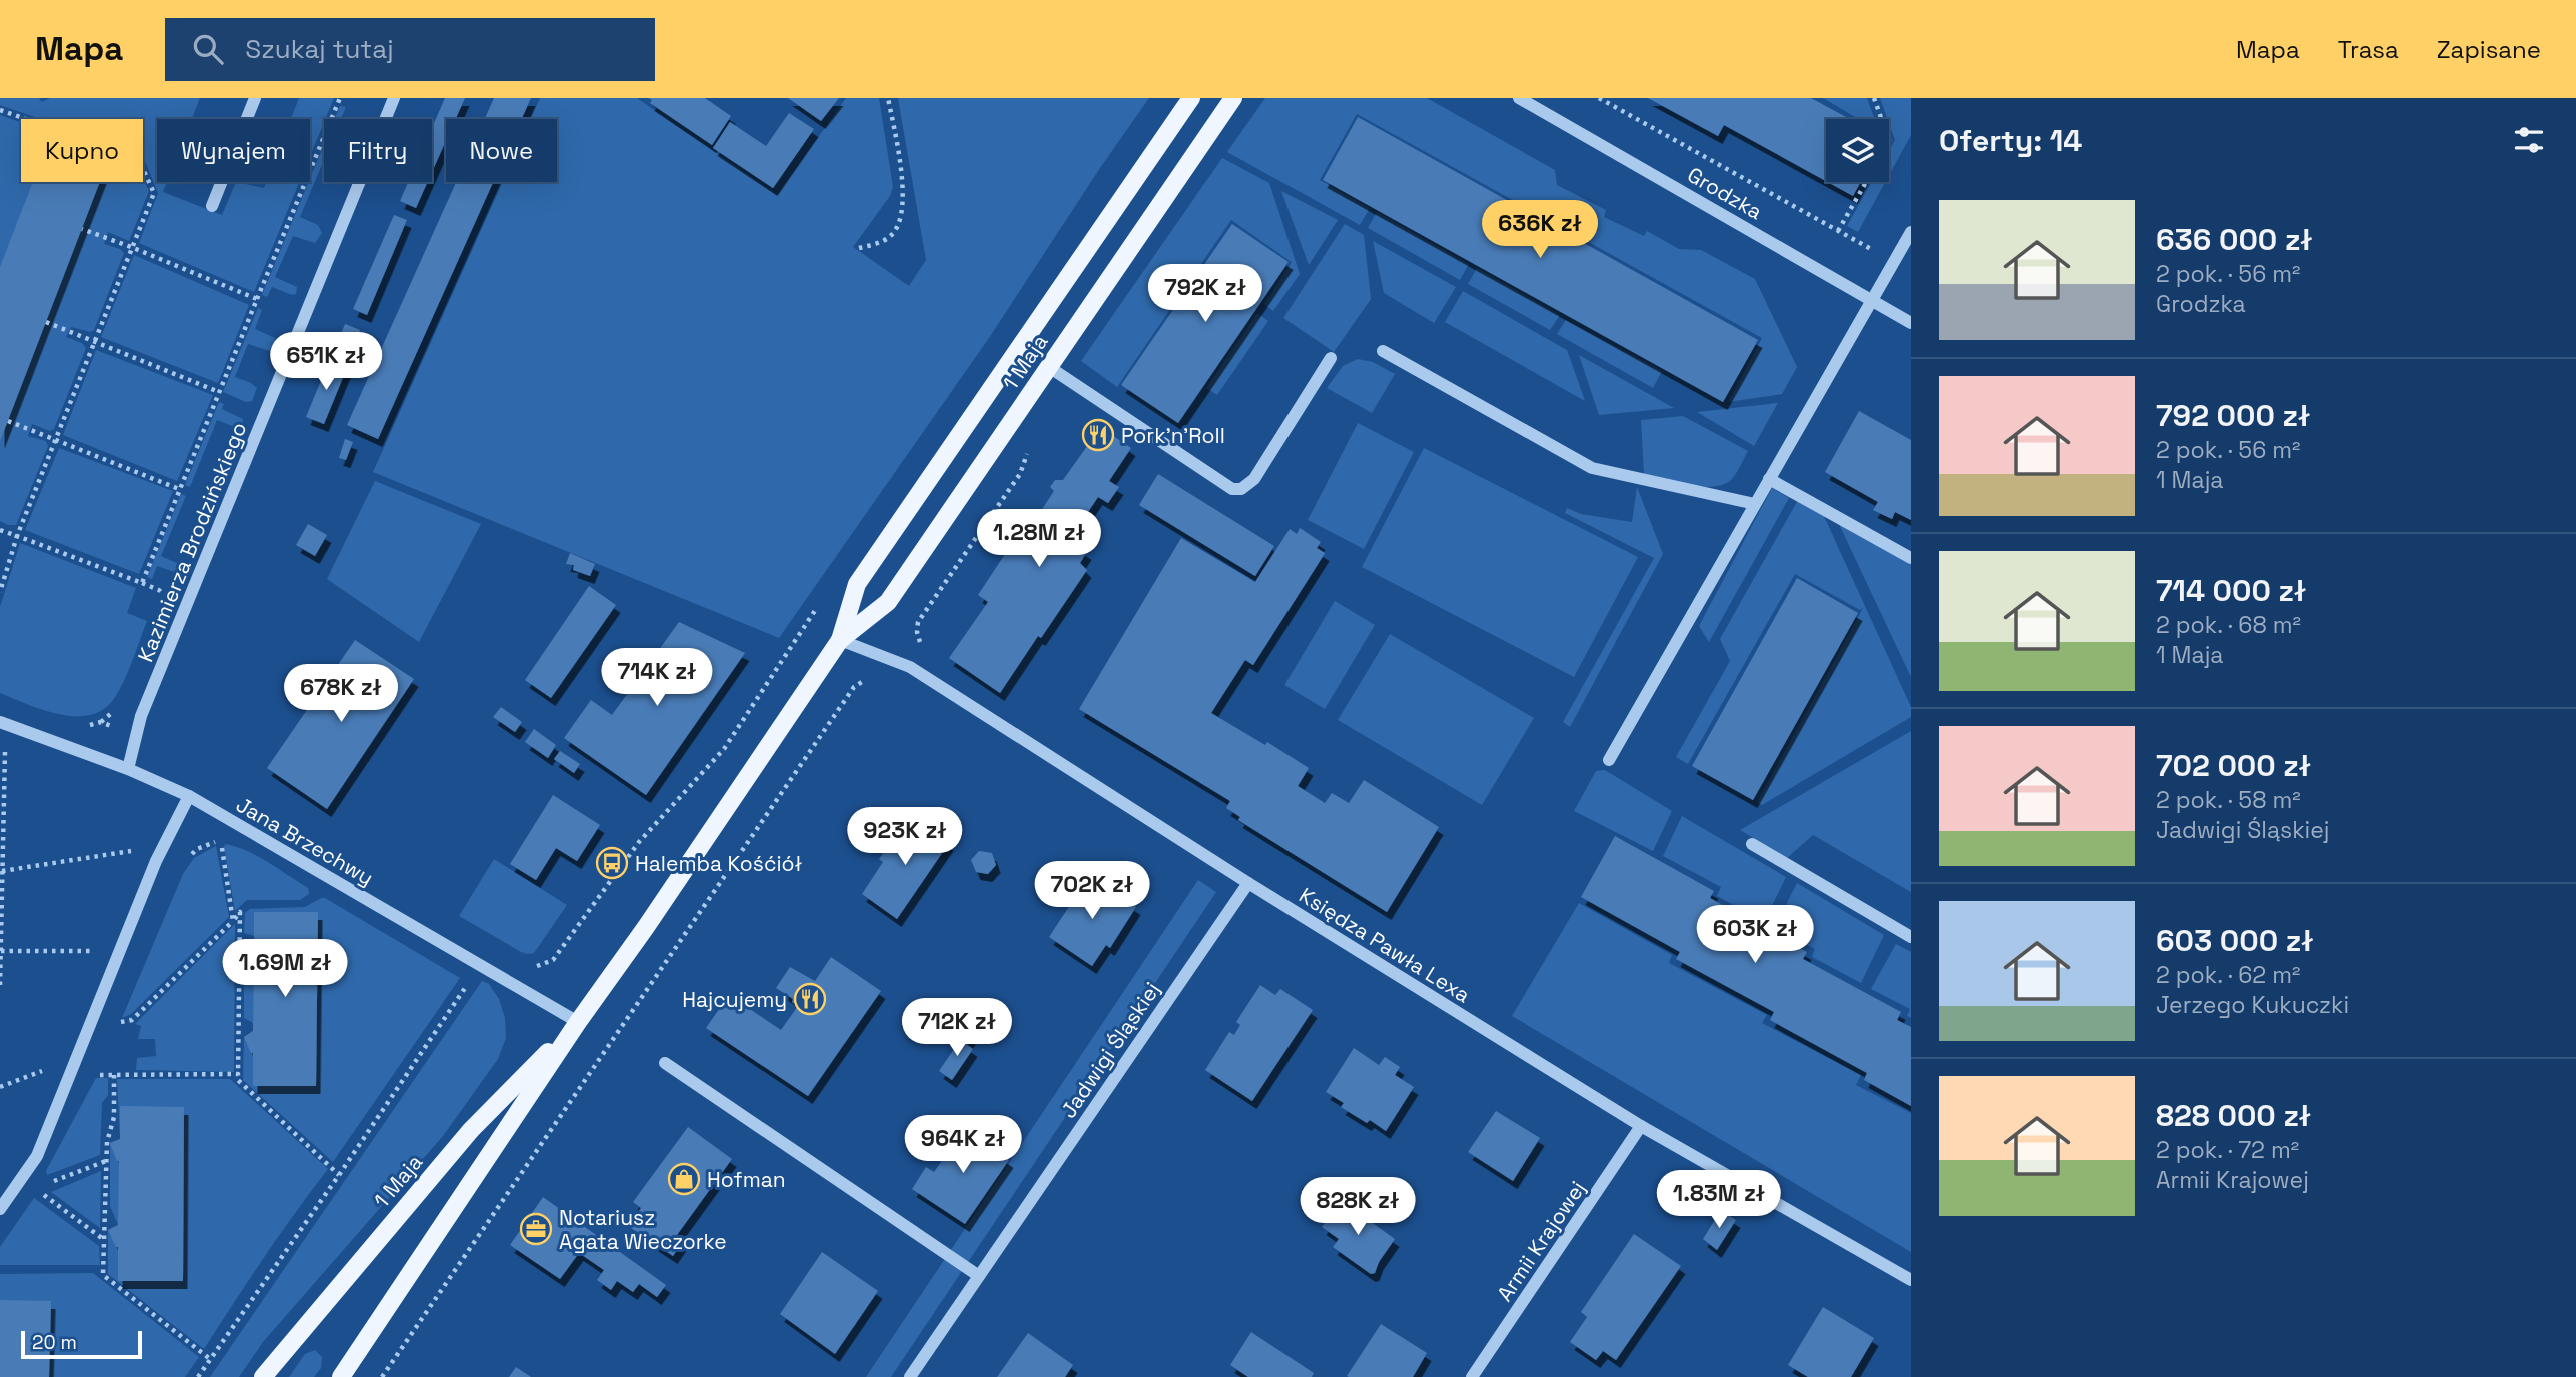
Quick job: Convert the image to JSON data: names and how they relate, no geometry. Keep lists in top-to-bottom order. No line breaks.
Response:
{"streets":{"main road":["1 Maja"],"street":["Grodzka","Kazimierza Brodzińskiego","Jana Brzechwy","Księdza Pawła Lexa","Jadwigi Śląskiej","Armii Krajowej"]},"crossings":[["1 Maja","Jana Brzechwy"],["1 Maja","Księdza Pawła Lexa"],["Kazimierza Brodzińskiego","Jana Brzechwy"],["Księdza Pawła Lexa","Jadwigi Śląskiej"],["Księdza Pawła Lexa","Armii Krajowej"]],"places":{"restaurant":["Pork'n'Roll","Hajcujemy"],"bus stop":["Halemba Kośćiół"],"shop":["Hofman"],"office":["Notariusz Agata Wieczorke"]},"scale_bar":"20 m","page":{"header":"Mapa","search":"Szukaj tutaj","nav":["Mapa","Trasa","Zapisane"],"heading":"Oferty: 14","chip":["Kupno","Wynajem","Filtry","Nowe"],"list":[{"name":"636 000 zł","note":"2 pok. · 56 m² · Grodzka"},{"name":"792 000 zł","note":"2 pok. · 56 m² · 1 Maja"},{"name":"714 000 zł","note":"2 pok. · 68 m² · 1 Maja"},{"name":"702 000 zł","note":"2 pok. · 58 m² · Jadwigi Śląskiej"},{"name":"603 000 zł","note":"2 pok. · 62 m² · Jerzego Kukuczki"},{"name":"828 000 zł","note":"2 pok. · 72 m² · Armii Krajowej"}],"price":["636K zł","792K zł","651K zł","1.28M zł","714K zł","678K zł","923K zł","702K zł","603K zł","1.69M zł","712K zł","964K zł","1.83M zł","828K zł"],"scale":"20 m"}}
